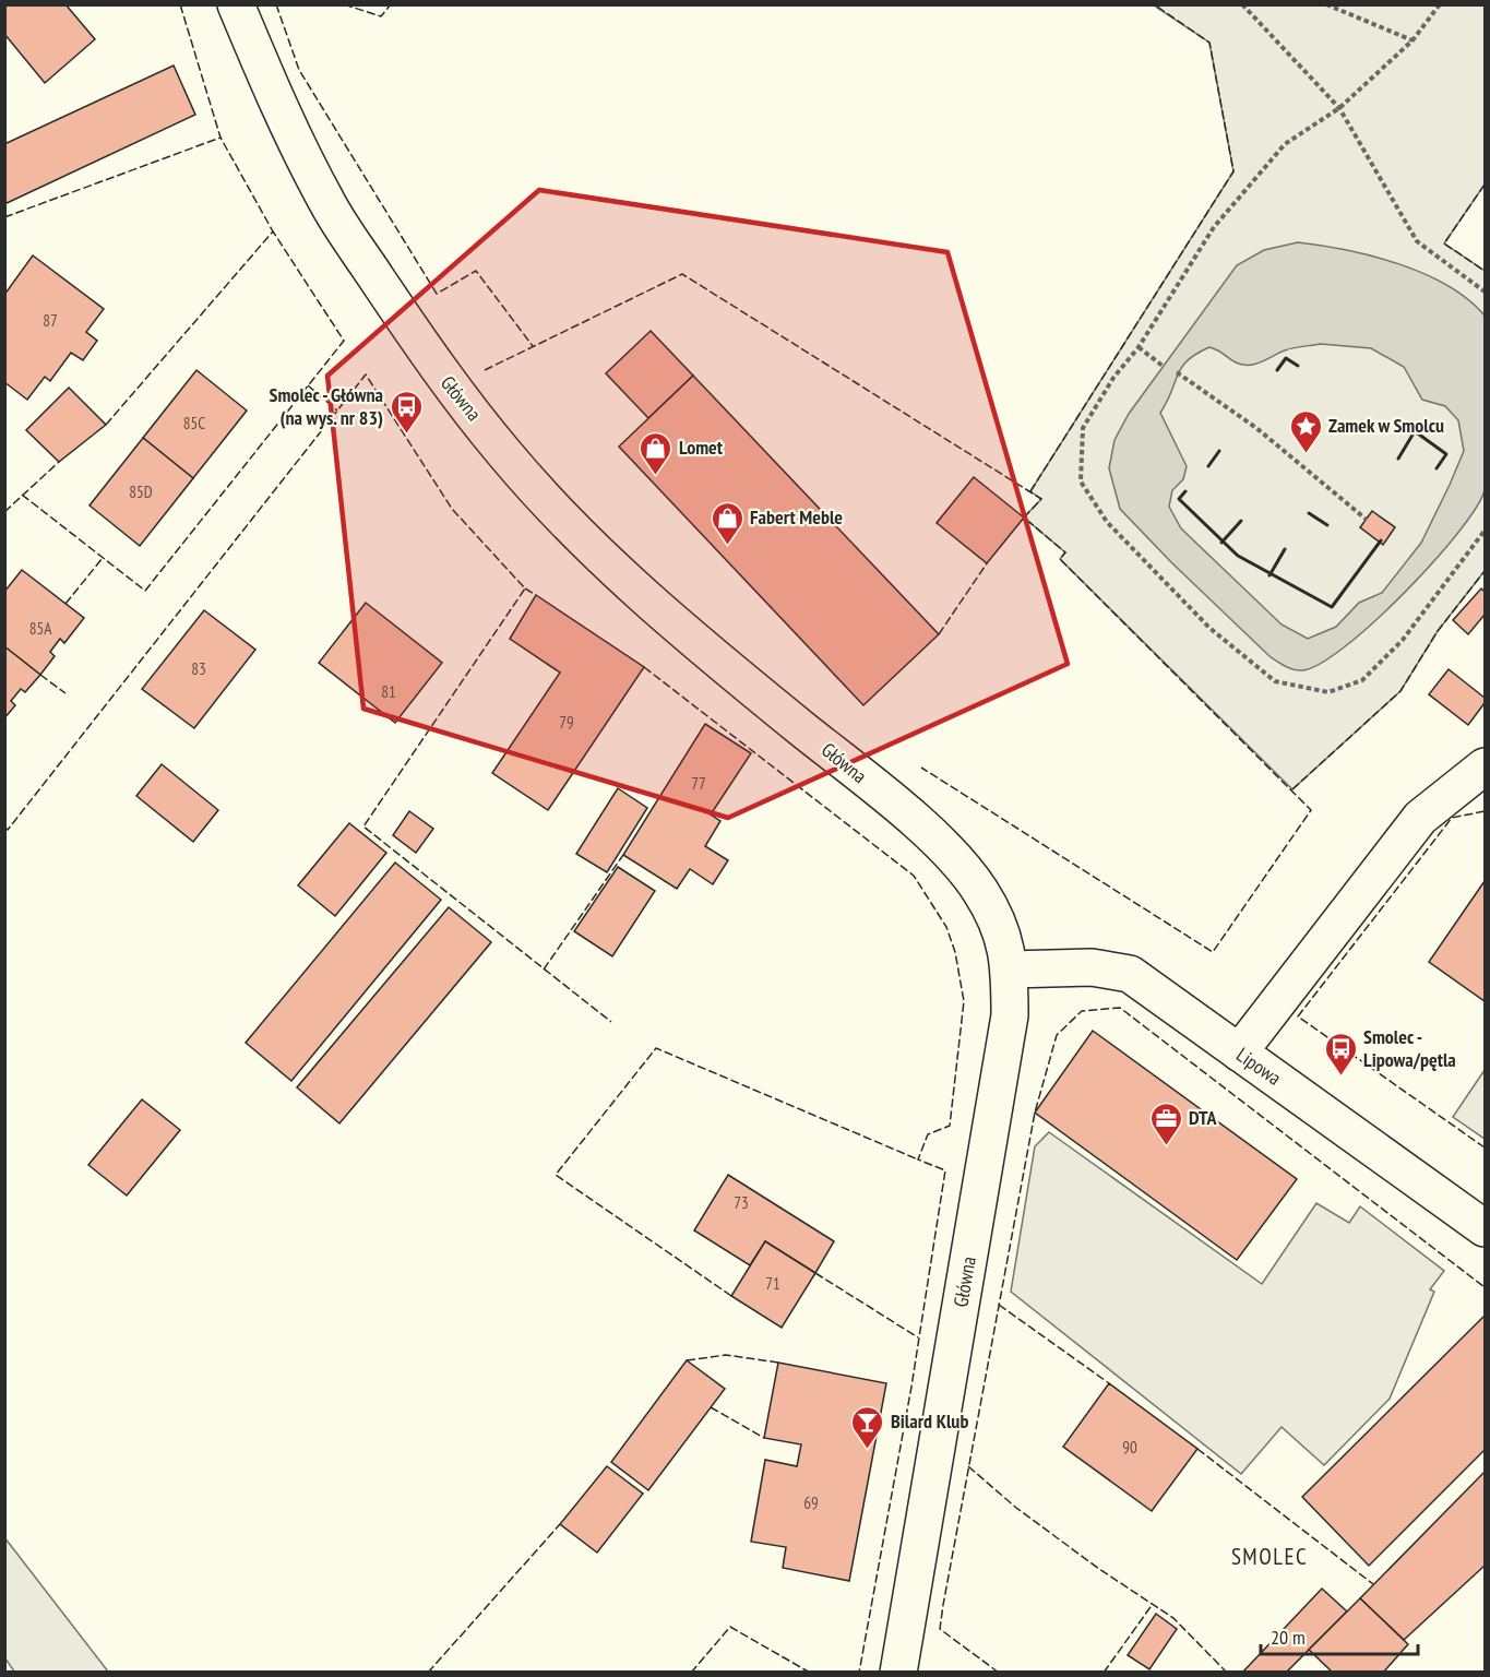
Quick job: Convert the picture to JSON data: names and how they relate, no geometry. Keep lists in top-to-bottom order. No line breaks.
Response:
{"streets":{"street":["Główna","Lipowa"]},"crossings":[["Główna","Lipowa"]],"districts":["SMOLEC"],"places":{"bus stop":["Smolec - Główna (na wys. nr 83)","Smolec - Lipowa/pętla"],"place":["Zamek w Smolcu"],"shop":["Lomet","Fabert Meble"],"office":["DTA"],"bar":["Bilard Klub"]},"house_numbers":["87","85C","85D","85A","83","81","79","77","73","71","90","69"],"scale_bar":"20 m"}
